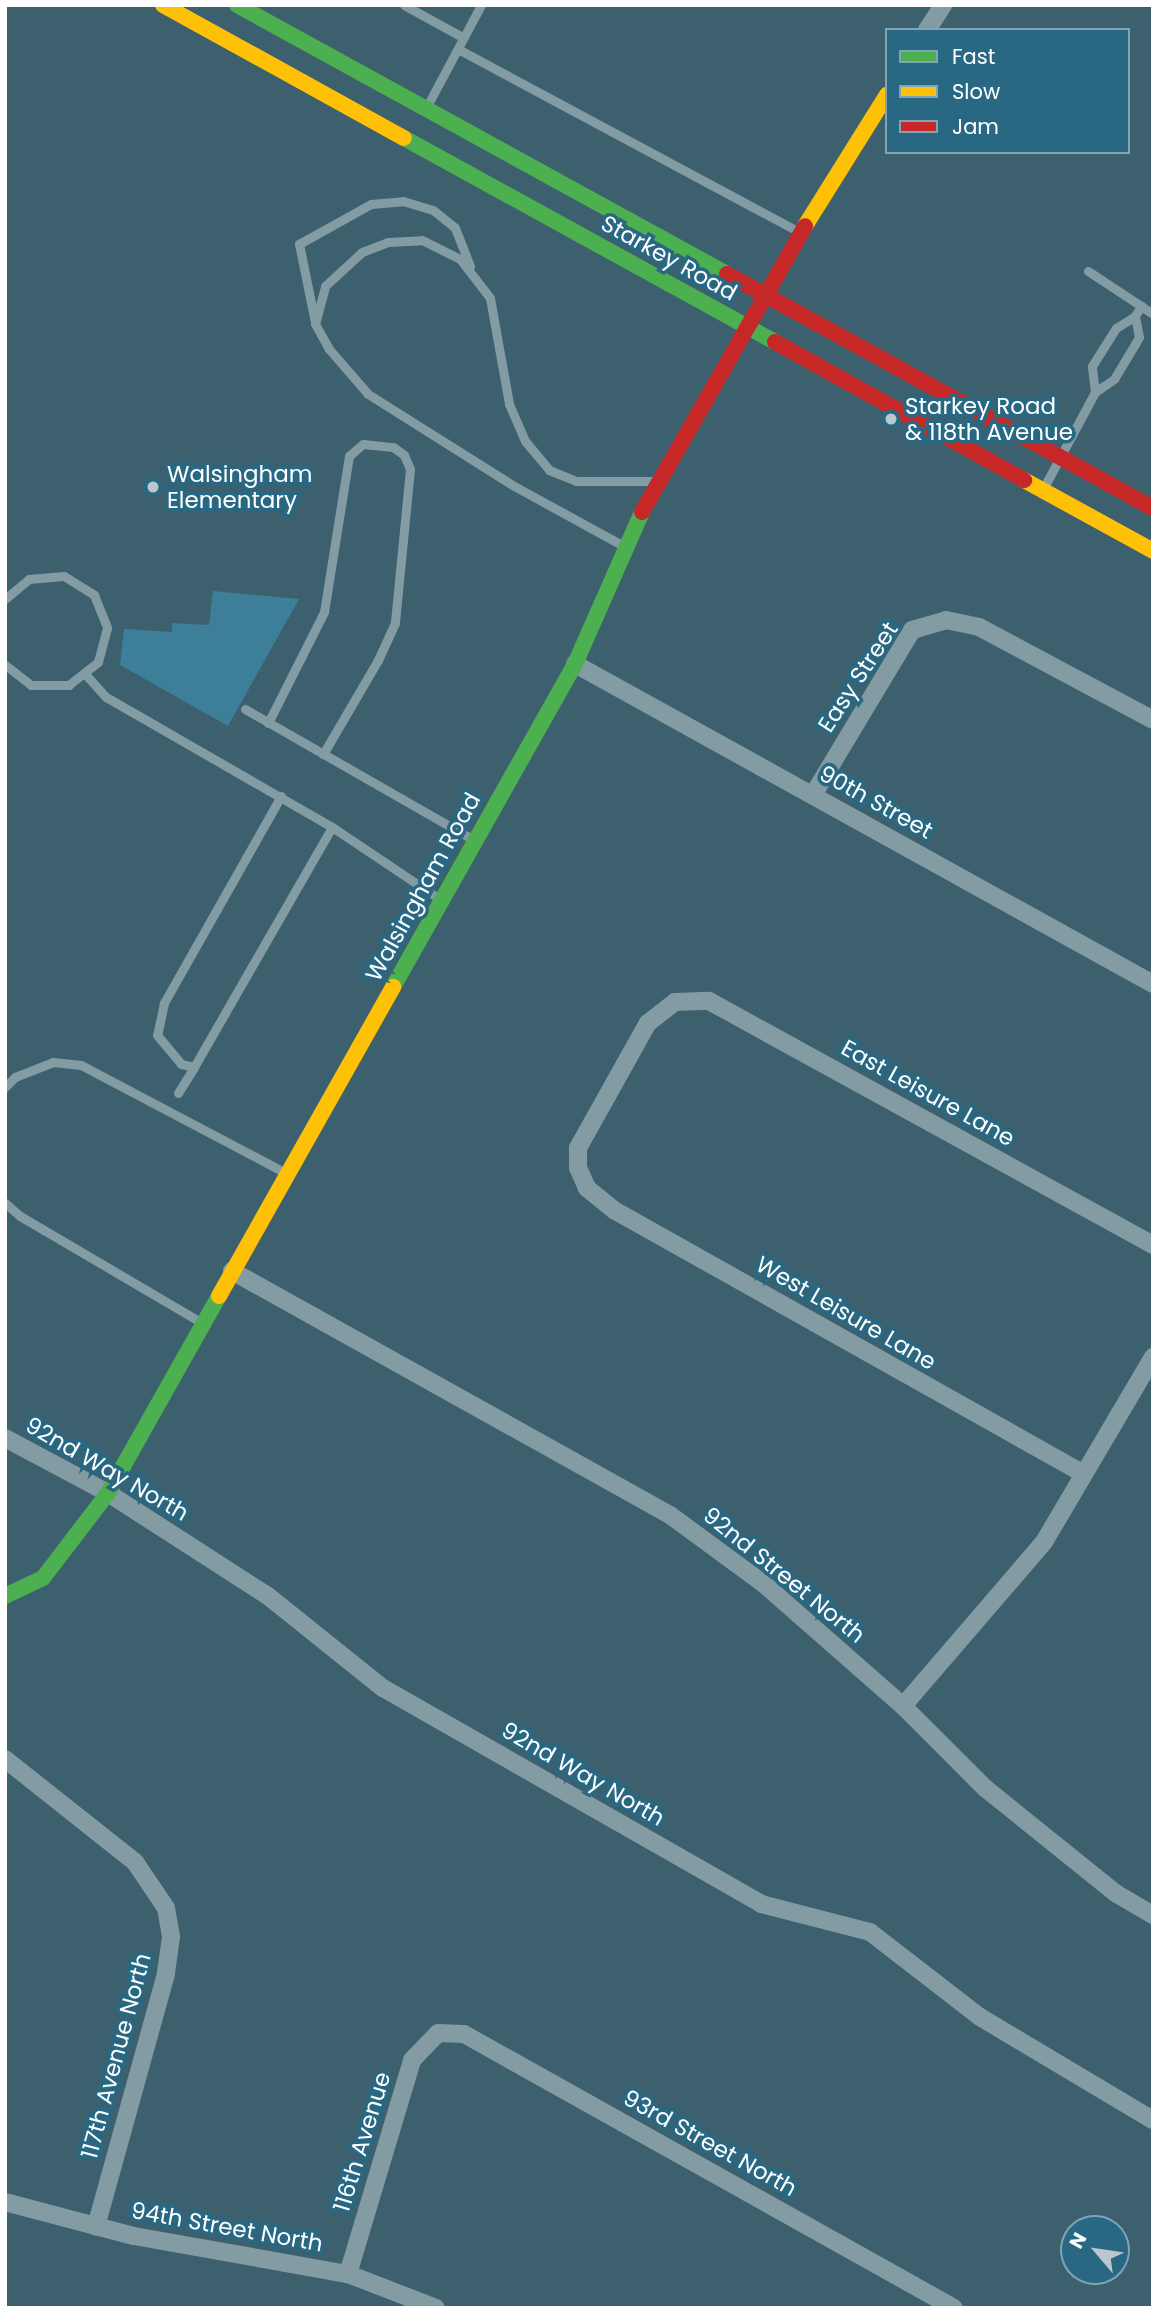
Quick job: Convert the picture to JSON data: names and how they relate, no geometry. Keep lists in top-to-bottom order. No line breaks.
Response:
{"streets":{"main road":["Starkey Road","Walsingham Road"],"street":["Easy Street","90th Street","East Leisure Lane","West Leisure Lane","92nd Way North","92nd Street North","117th Avenue North","116th Avenue","93rd Street North","94th Street North"]},"crossings":[["Starkey Road","Walsingham Road"],["Easy Street","90th Street"],["90th Street","Walsingham Road"],["Walsingham Road","92nd Way North"],["Walsingham Road","92nd Street North"],["East Leisure Lane","West Leisure Lane"],["117th Avenue North","94th Street North"],["116th Avenue","93rd Street North"],["116th Avenue","94th Street North"]],"places":["Starkey Road & 118th Avenue","Walsingham Elementary"],"legend":["Fast","Slow","Jam"],"north":"top left"}
